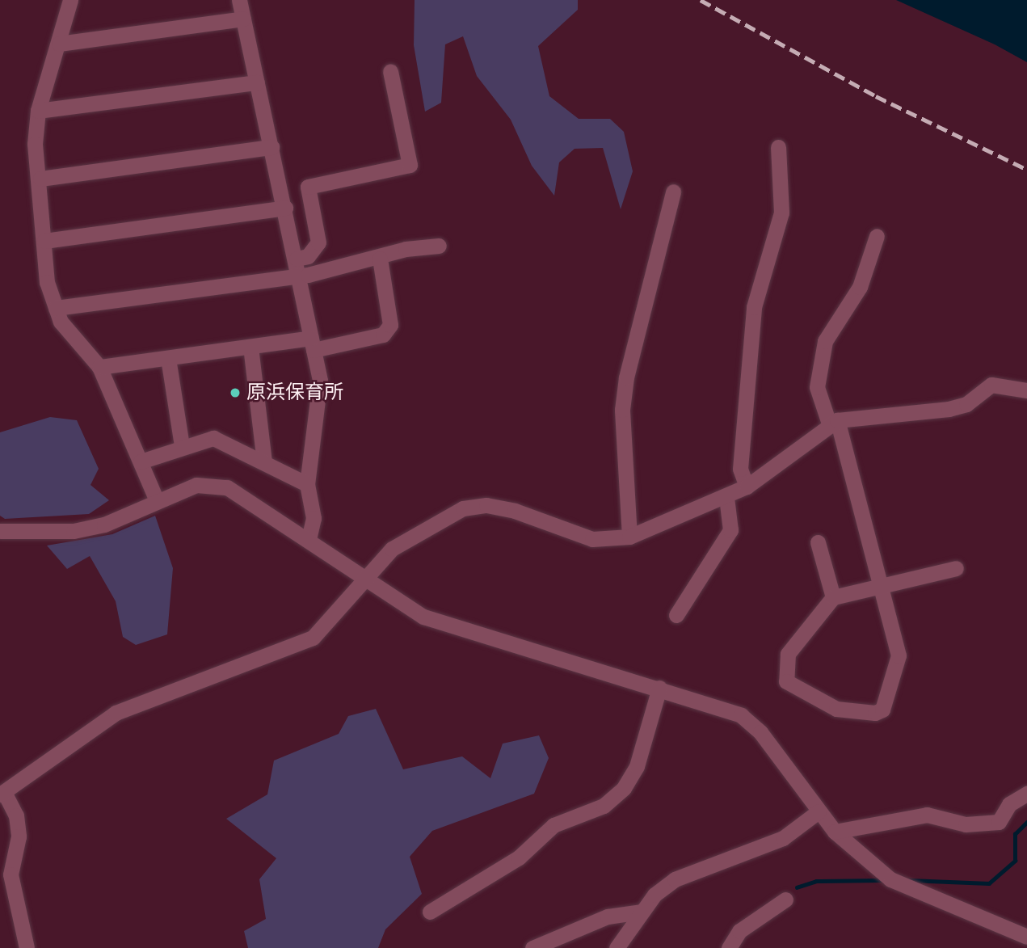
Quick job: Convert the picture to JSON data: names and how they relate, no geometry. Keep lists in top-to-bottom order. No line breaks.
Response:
{"places":["原浜保育所"]}
